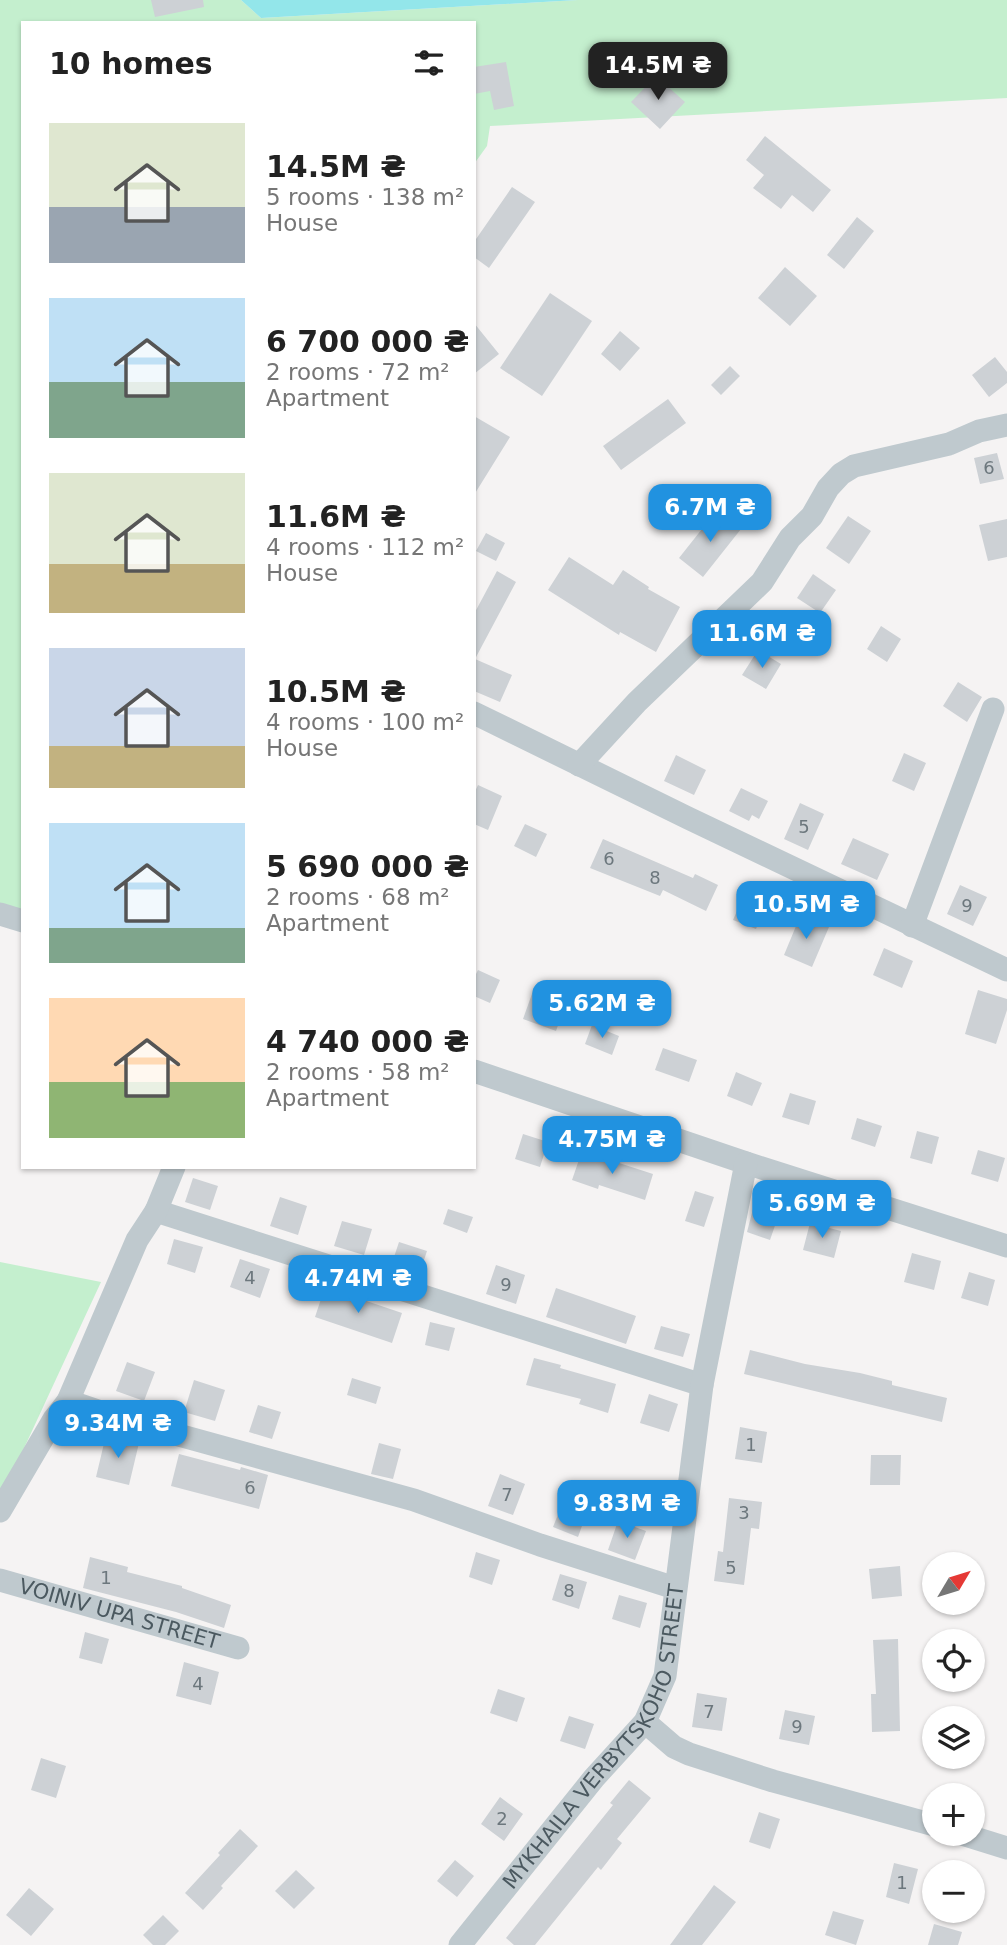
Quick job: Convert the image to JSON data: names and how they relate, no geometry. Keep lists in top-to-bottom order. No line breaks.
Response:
{"streets":{"street":["VOINIV UPA STREET","MYKHAILA VERBYTSKOHO STREET"]},"house_numbers":["6","5","6","8","9","4","9","1","6","7","3","5","1","8","4","7","9","2","1"],"north":"top right","page":{"heading":"10 homes","price":["14.5M ₴","6.7M ₴","11.6M ₴","10.5M ₴","5.62M ₴","4.75M ₴","5.69M ₴","4.74M ₴","9.34M ₴","9.83M ₴"],"list":[{"name":"14.5M ₴","note":"5 rooms · 138 m² · House"},{"name":"6 700 000 ₴","note":"2 rooms · 72 m² · Apartment"},{"name":"11.6M ₴","note":"4 rooms · 112 m² · House"},{"name":"10.5M ₴","note":"4 rooms · 100 m² · House"},{"name":"5 690 000 ₴","note":"2 rooms · 68 m² · Apartment"},{"name":"4 740 000 ₴","note":"2 rooms · 58 m² · Apartment"}],"map_buttons":["+","−"]}}
